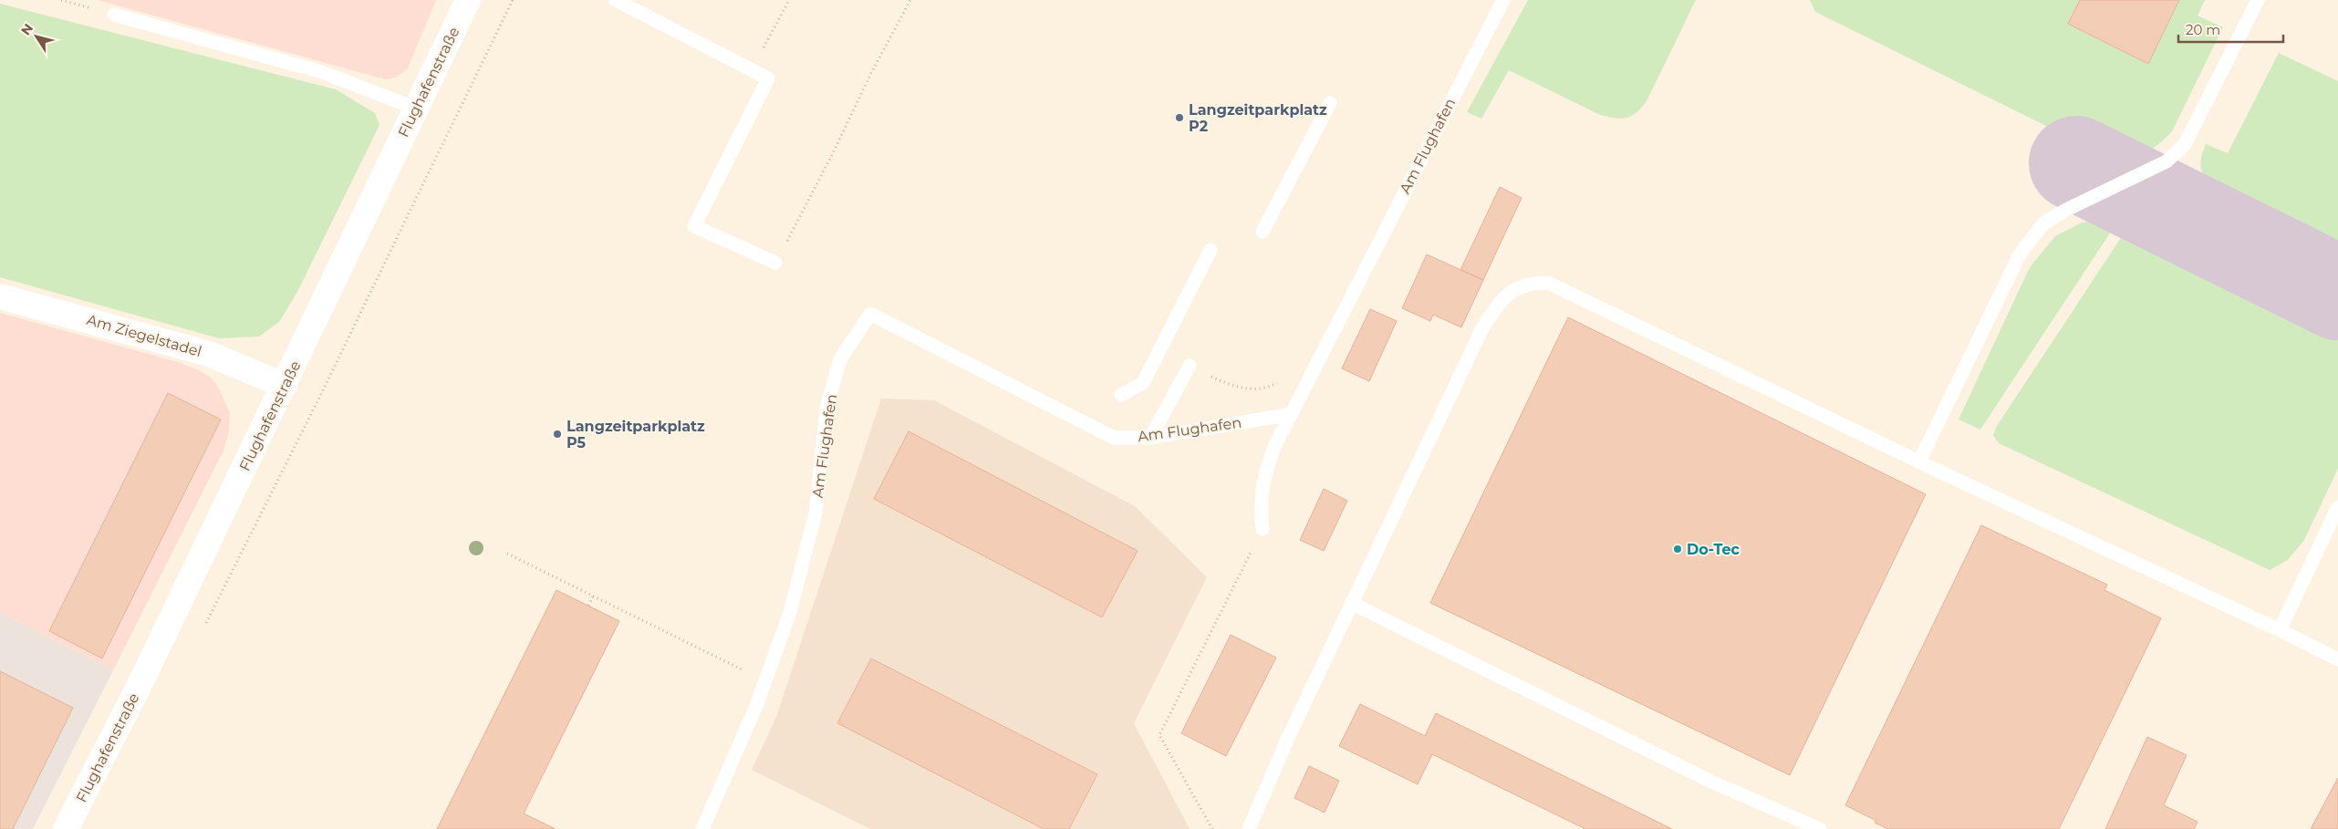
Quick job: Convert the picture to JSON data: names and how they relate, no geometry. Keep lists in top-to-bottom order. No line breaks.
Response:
{"streets":{"street":["Flughafenstraße","Am Ziegelstadel"],"lane":["Am Flughafen"]},"crossings":[["Flughafenstraße","Am Ziegelstadel"]],"places":["Langzeitparkplatz P2","Langzeitparkplatz P5","Do-Tec"],"scale_bar":"20 m","north":"top left"}
